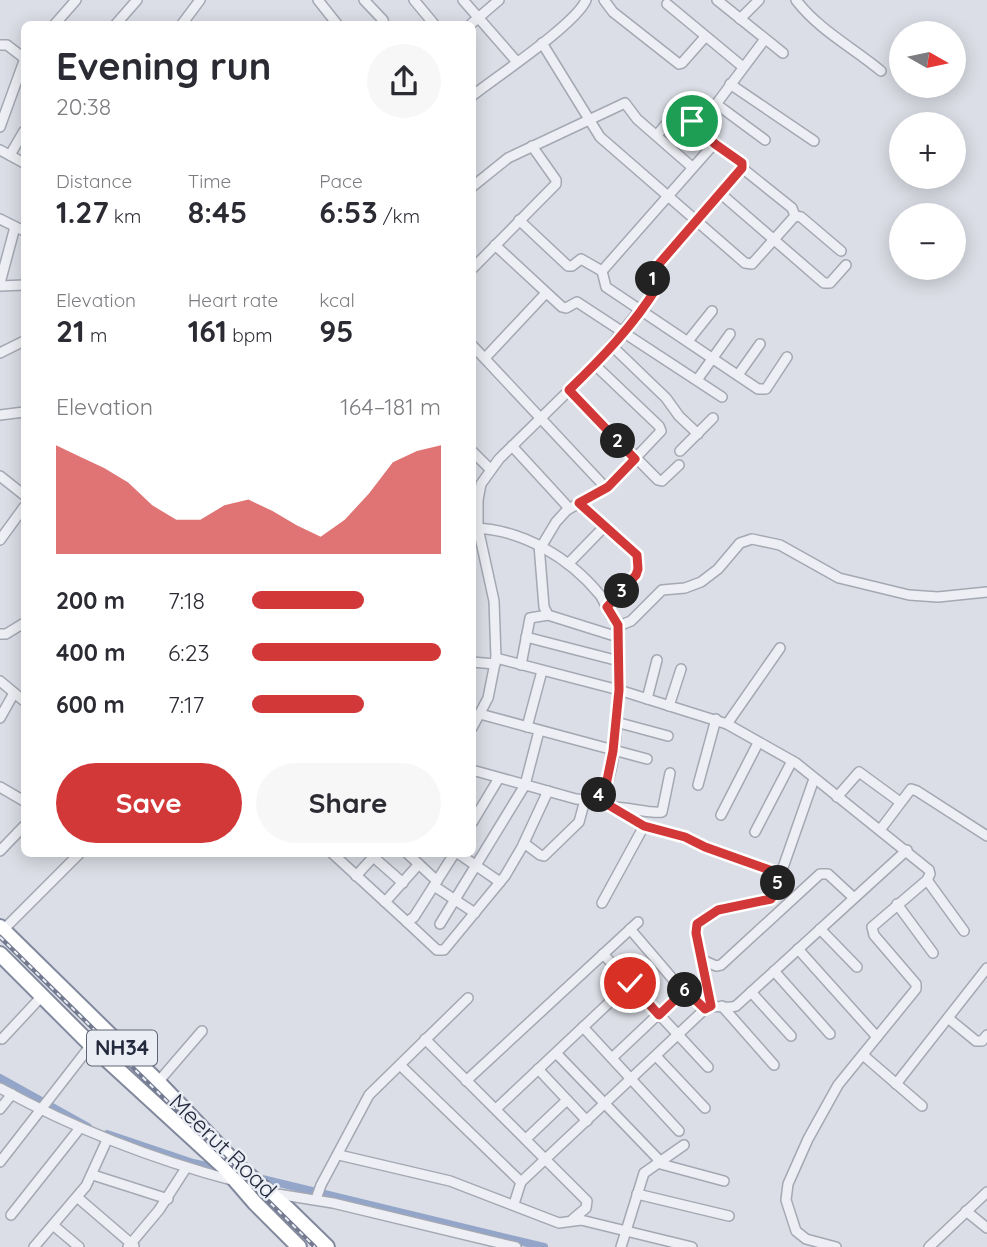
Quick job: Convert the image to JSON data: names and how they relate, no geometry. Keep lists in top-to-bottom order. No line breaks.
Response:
{"streets":{"highway":["NH34","Meerut Road"]},"north":"right","page":{"map_buttons":["+","−"],"heading":["Evening run","20:38"],"stats":[["Distance","1.27 km"],["Time","8:45"],["Pace","6:53 /km"],["Elevation","21 m"],["Heart rate","161 bpm"],["kcal","95"]],"pins":["1","2","3","4","5","6"],"chart":["Elevation","164–181 m"],"list":[{"name":"200 m","note":"7:18"},{"name":"400 m","note":"6:23"},{"name":"600 m","note":"7:17"}],"buttons":["Save","Share"]}}
